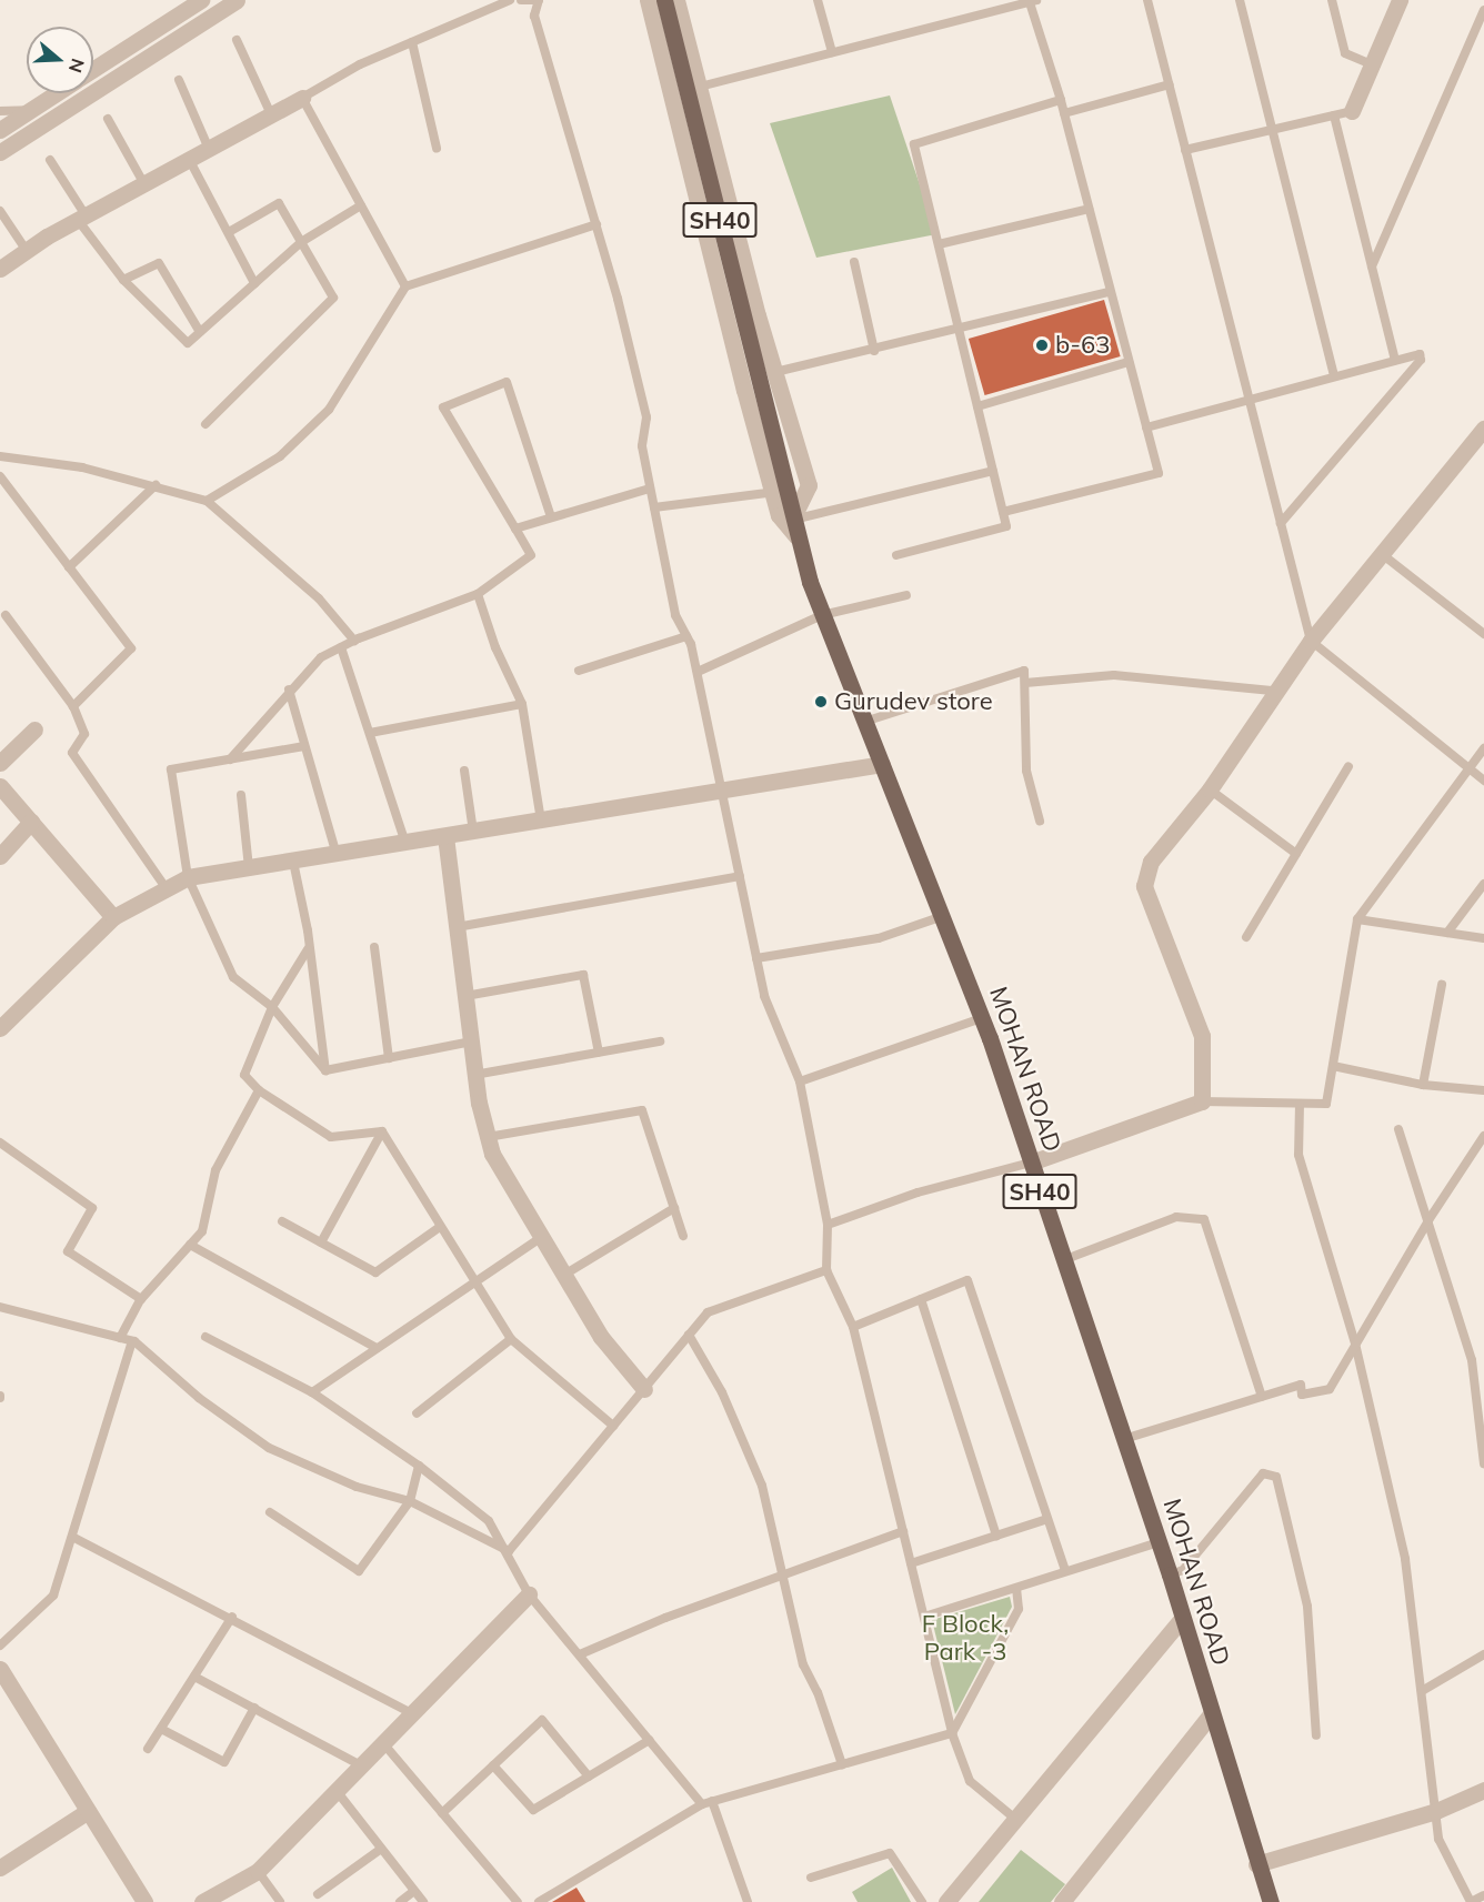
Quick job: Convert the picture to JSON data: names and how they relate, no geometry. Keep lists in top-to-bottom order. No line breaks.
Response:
{"streets":{"main road":["SH40","MOHAN ROAD"]},"crossings":[["SH40","MOHAN ROAD"]],"parks":["F Block, Park -3"],"places":["b-63","Gurudev store"],"north":"right"}
